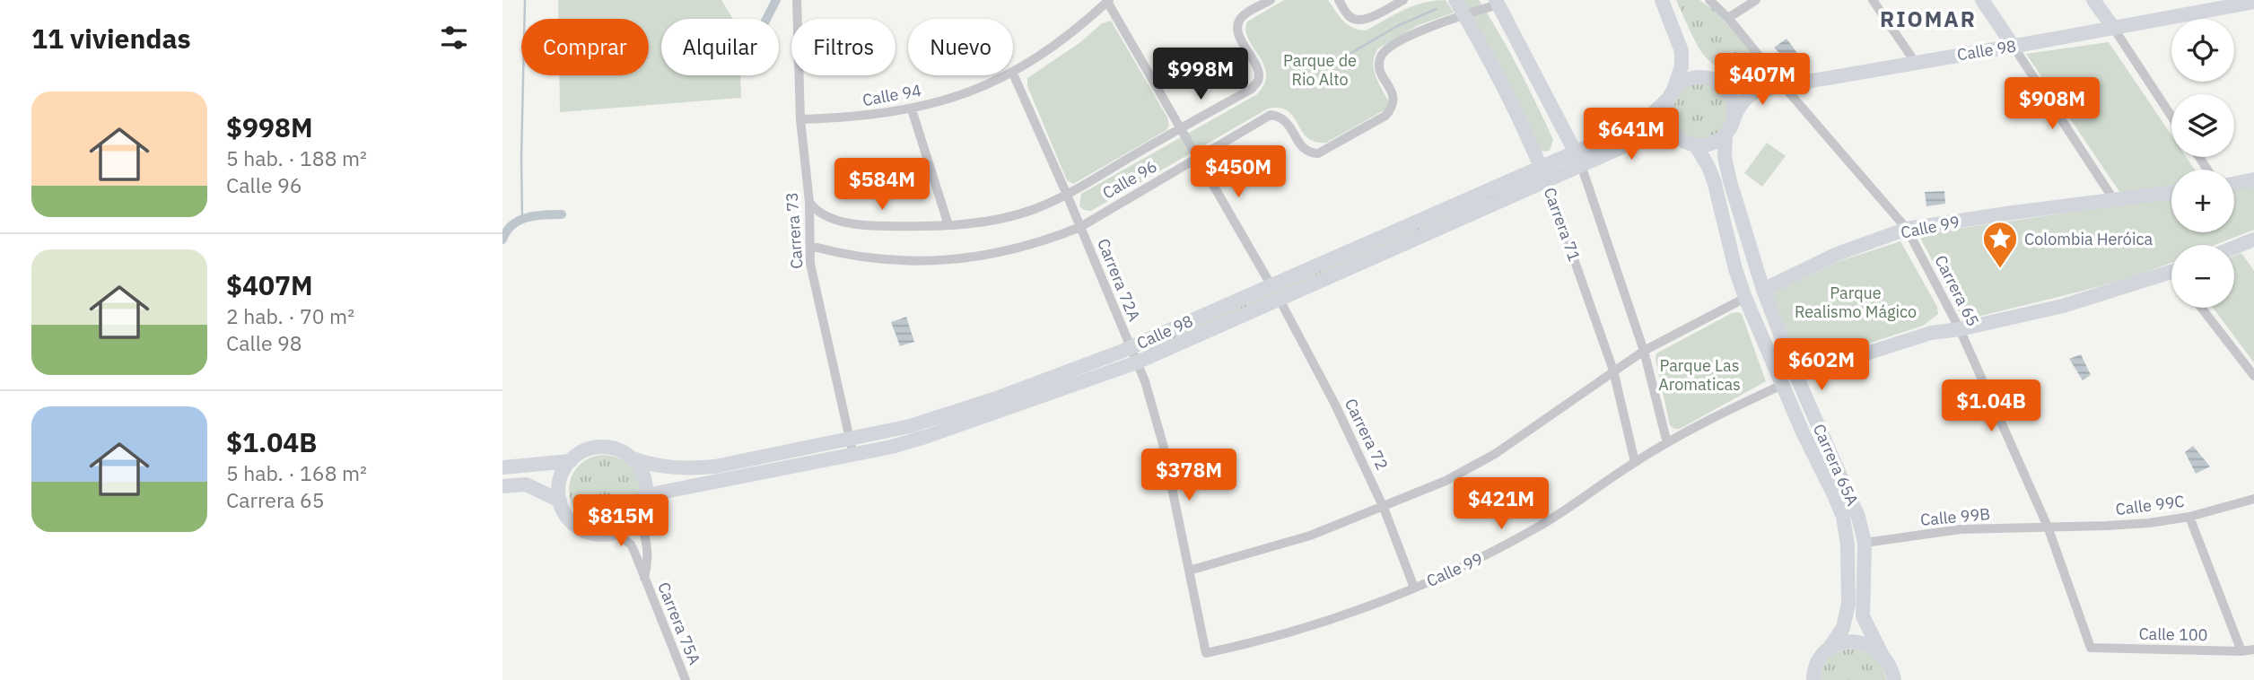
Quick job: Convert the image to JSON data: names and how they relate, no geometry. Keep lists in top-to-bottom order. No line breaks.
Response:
{"streets":{"street":["Calle 98","Calle 94","Calle 96","Carrera 71","Calle 99","Carrera 73","Carrera 72A","Carrera 65","Carrera 72","Carrera 65A","Calle 99C","Calle 99B","Carrera 75A","Calle 100"]},"crossings":[["Calle 98","Carrera 71"],["Calle 98","Carrera 73"],["Calle 98","Carrera 72A"],["Calle 98","Carrera 65"],["Calle 98","Carrera 72"],["Calle 98","Carrera 65A"],["Calle 98","Carrera 75A"],["Calle 94","Carrera 73"],["Calle 94","Carrera 72A"],["Calle 96","Carrera 71"],["Calle 96","Carrera 73"],["Calle 96","Carrera 72A"],["Carrera 71","Calle 99"],["Calle 99","Carrera 72A"],["Calle 99","Carrera 65"],["Calle 99","Carrera 72"],["Calle 99","Carrera 65A"],["Carrera 65","Calle 99C"],["Carrera 65","Calle 99B"],["Carrera 65","Calle 100"],["Carrera 65A","Calle 99B"],["Calle 99C","Calle 99B"]],"districts":["RIOMAR"],"parks":["Parque de Rio Alto","Parque Realismo Mágico","Parque Las Aromaticas"],"places":{"place":["Colombia Heróica"]},"page":{"heading":"11 viviendas","map_buttons":["+","−"],"chip":["Comprar","Alquilar","Filtros","Nuevo"],"price":["$998M","$407M","$908M","$641M","$450M","$584M","$602M","$1.04B","$378M","$421M","$815M"],"list":[{"name":"$998M","note":"5 hab. · 188 m² · Calle 96"},{"name":"$407M","note":"2 hab. · 70 m² · Calle 98"},{"name":"$1.04B","note":"5 hab. · 168 m² · Carrera 65"}]}}
